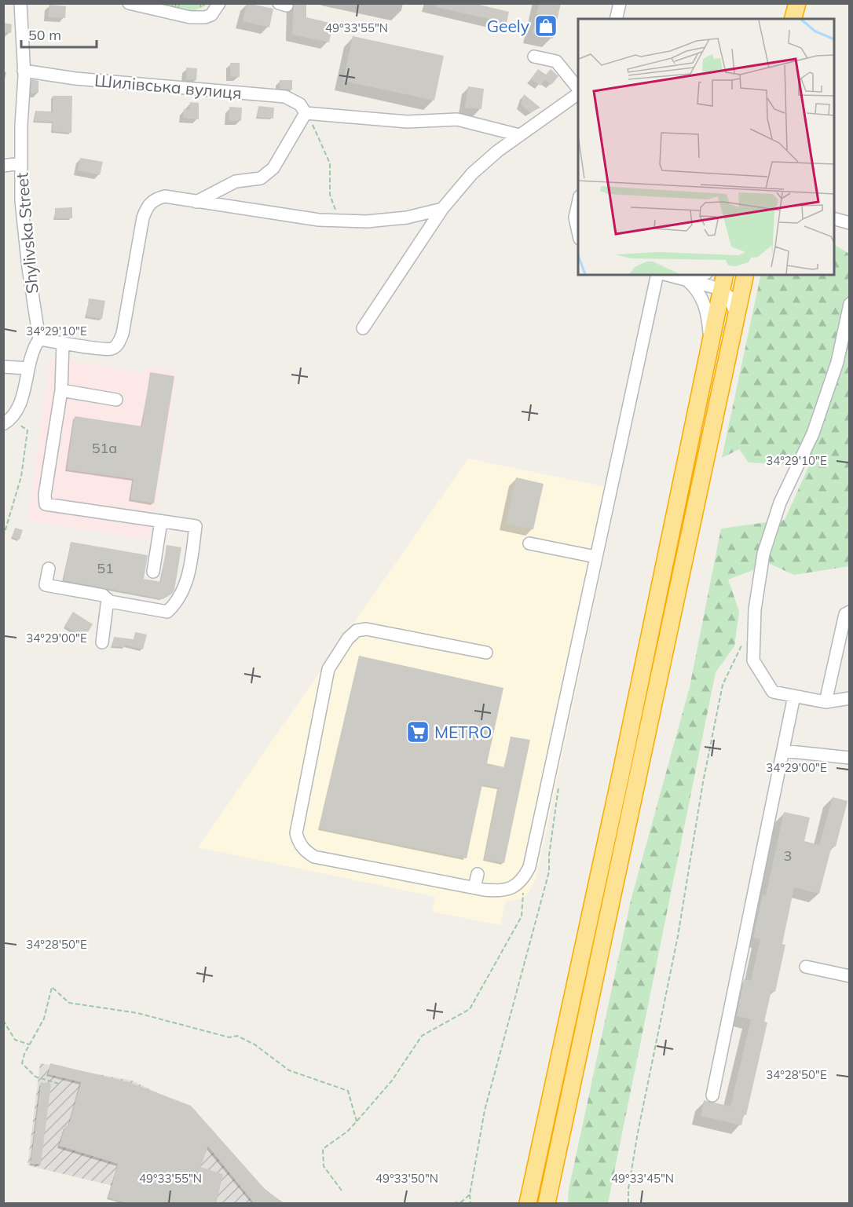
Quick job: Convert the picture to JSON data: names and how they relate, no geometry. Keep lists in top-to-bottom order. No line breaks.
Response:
{"streets":{"street":["Шилівська вулиця","Shylivska Street"]},"crossings":[["Шилівська вулиця","Shylivska Street"]],"places":{"shop":["Geely"],"supermarket":["METRO"]},"house_numbers":["51а","51","3"],"scale_bar":"50 m","coordinates":["49°33'55\"N","34°29'10\"E","34°29'00\"E","34°28'50\"E","49°33'50\"N","49°33'45\"N"]}
